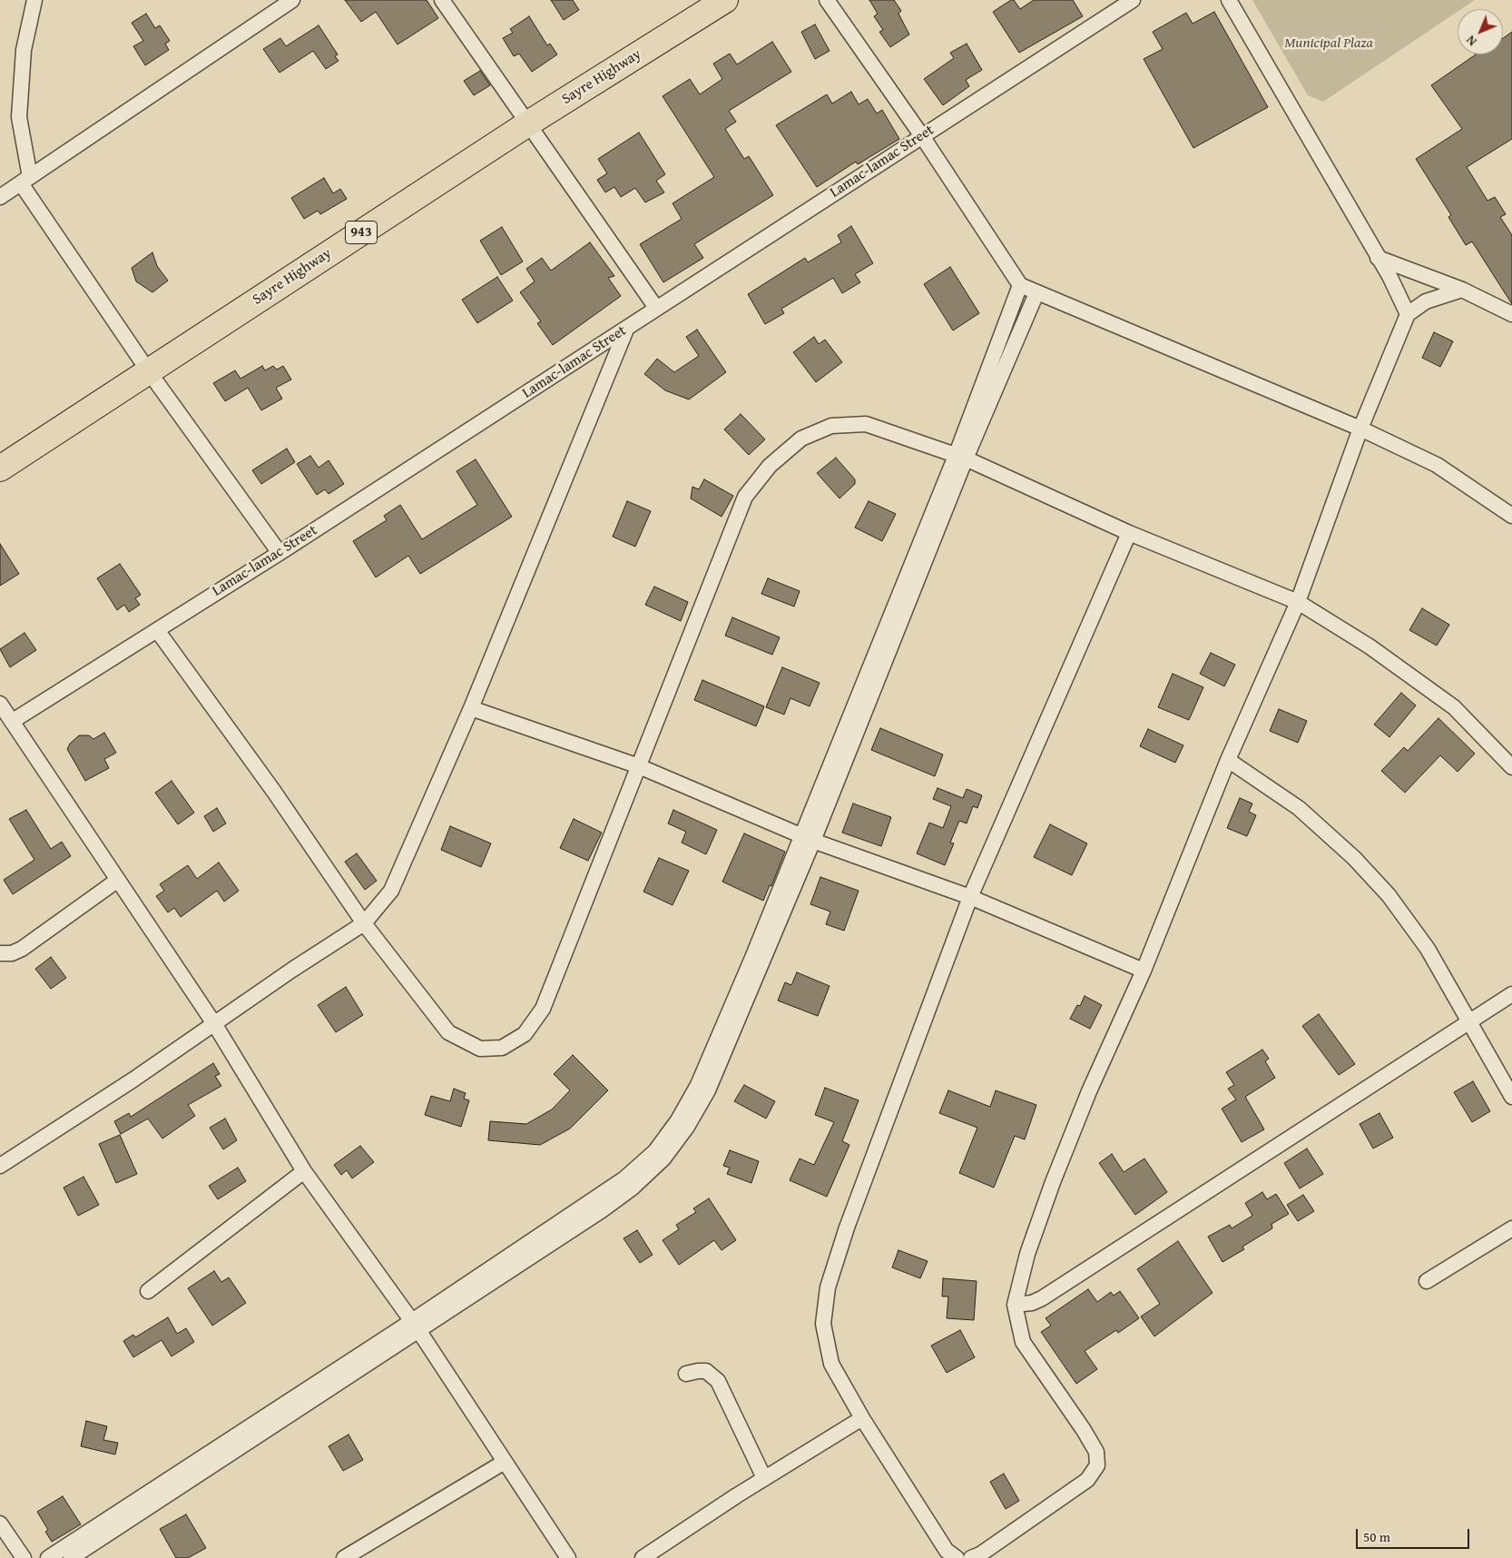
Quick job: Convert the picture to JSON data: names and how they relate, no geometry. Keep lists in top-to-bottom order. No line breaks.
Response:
{"streets":{"highway":["Sayre Highway","943"],"street":["Lamac-lamac Street"]},"parks":["Municipal Plaza"],"scale_bar":"50 m","north":"bottom left"}
